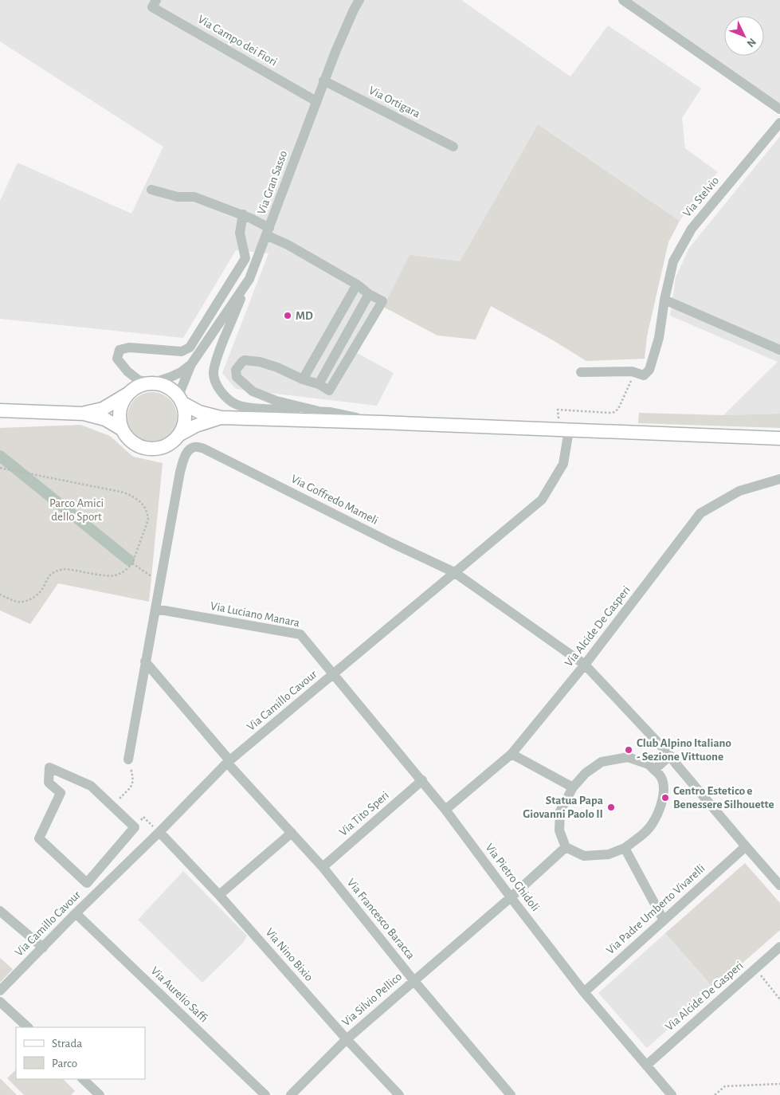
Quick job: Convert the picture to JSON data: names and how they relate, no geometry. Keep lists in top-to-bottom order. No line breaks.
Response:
{"streets":{"street":["Via Campo dei Fiori","Via Ortigara","Via Gran Sasso","Via Stelvio","Via Goffredo Mameli","Via Luciano Manara","Via Alcide De Gasperi","Via Camillo Cavour","Via Tito Speri","Via Pietro Ghidoli","Via Padre Umberto Vivarelli","Via Francesco Baracca","Via Nino Bixio","Via Aurelio Saffi","Via Silvio Pellico"]},"crossings":[["Via Campo dei Fiori","Via Gran Sasso"],["Via Ortigara","Via Gran Sasso"],["Via Goffredo Mameli","Via Alcide De Gasperi"],["Via Goffredo Mameli","Via Camillo Cavour"],["Via Goffredo Mameli","Via Padre Umberto Vivarelli"],["Via Luciano Manara","Via Camillo Cavour"],["Via Luciano Manara","Via Pietro Ghidoli"],["Via Alcide De Gasperi","Via Pietro Ghidoli"],["Via Camillo Cavour","Via Pietro Ghidoli"],["Via Camillo Cavour","Via Francesco Baracca"],["Via Camillo Cavour","Via Nino Bixio"],["Via Camillo Cavour","Via Aurelio Saffi"],["Via Tito Speri","Via Pietro Ghidoli"],["Via Tito Speri","Via Francesco Baracca"],["Via Pietro Ghidoli","Via Padre Umberto Vivarelli"],["Via Pietro Ghidoli","Via Silvio Pellico"],["Via Francesco Baracca","Via Silvio Pellico"],["Via Nino Bixio","Via Silvio Pellico"]],"parks":["Parco Amici dello Sport"],"places":["MD","Club Alpino Italiano - Sezione Vittuone","Centro Estetico e Benessere Silhouette","Statua Papa Giovanni Paolo II"],"legend":["Strada","Parco"],"north":"bottom right"}
